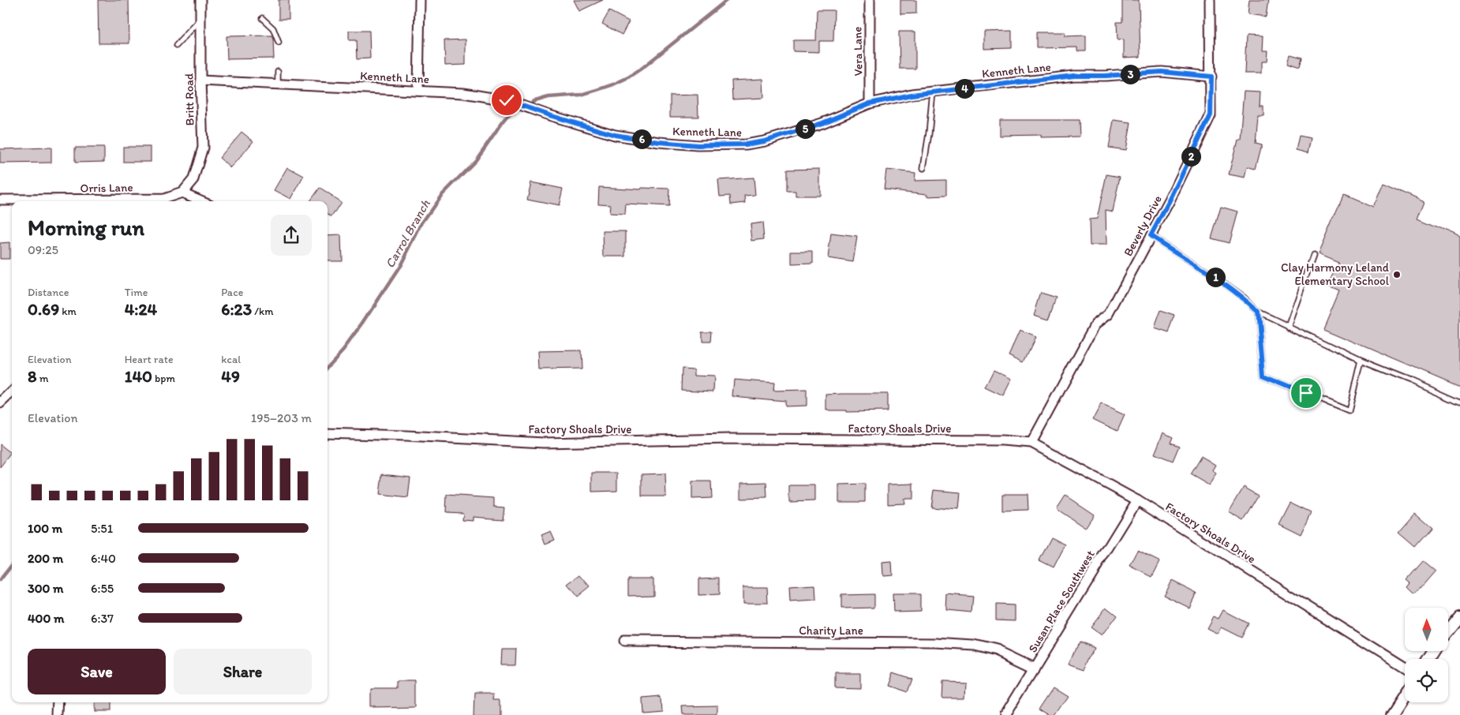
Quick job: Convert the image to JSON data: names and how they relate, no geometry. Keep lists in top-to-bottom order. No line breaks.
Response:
{"streets":{"street":["Vera Lane","Kenneth Lane","Britt Road","Orris Lane","Beverly Drive","Factory Shoals Drive","Susan Place Southwest","Charity Lane"]},"crossings":[["Vera Lane","Kenneth Lane"],["Kenneth Lane","Britt Road"],["Kenneth Lane","Beverly Drive"],["Britt Road","Orris Lane"],["Beverly Drive","Factory Shoals Drive"],["Factory Shoals Drive","Susan Place Southwest"],["Susan Place Southwest","Charity Lane"]],"water":["Carrol Branch"],"places":["Clay Harmony Leland Elementary School"],"north":"top","page":{"pins":["3","4","5","6","2","1"],"heading":["Morning run","09:25"],"stats":[["Distance","0.69 km"],["Time","4:24"],["Pace","6:23 /km"],["Elevation","8 m"],["Heart rate","140 bpm"],["kcal","49"]],"chart":["Elevation","195–203 m"],"list":[{"name":"100 m","note":"5:51"},{"name":"200 m","note":"6:40"},{"name":"300 m","note":"6:55"},{"name":"400 m","note":"6:37"}],"buttons":["Save","Share"]}}
